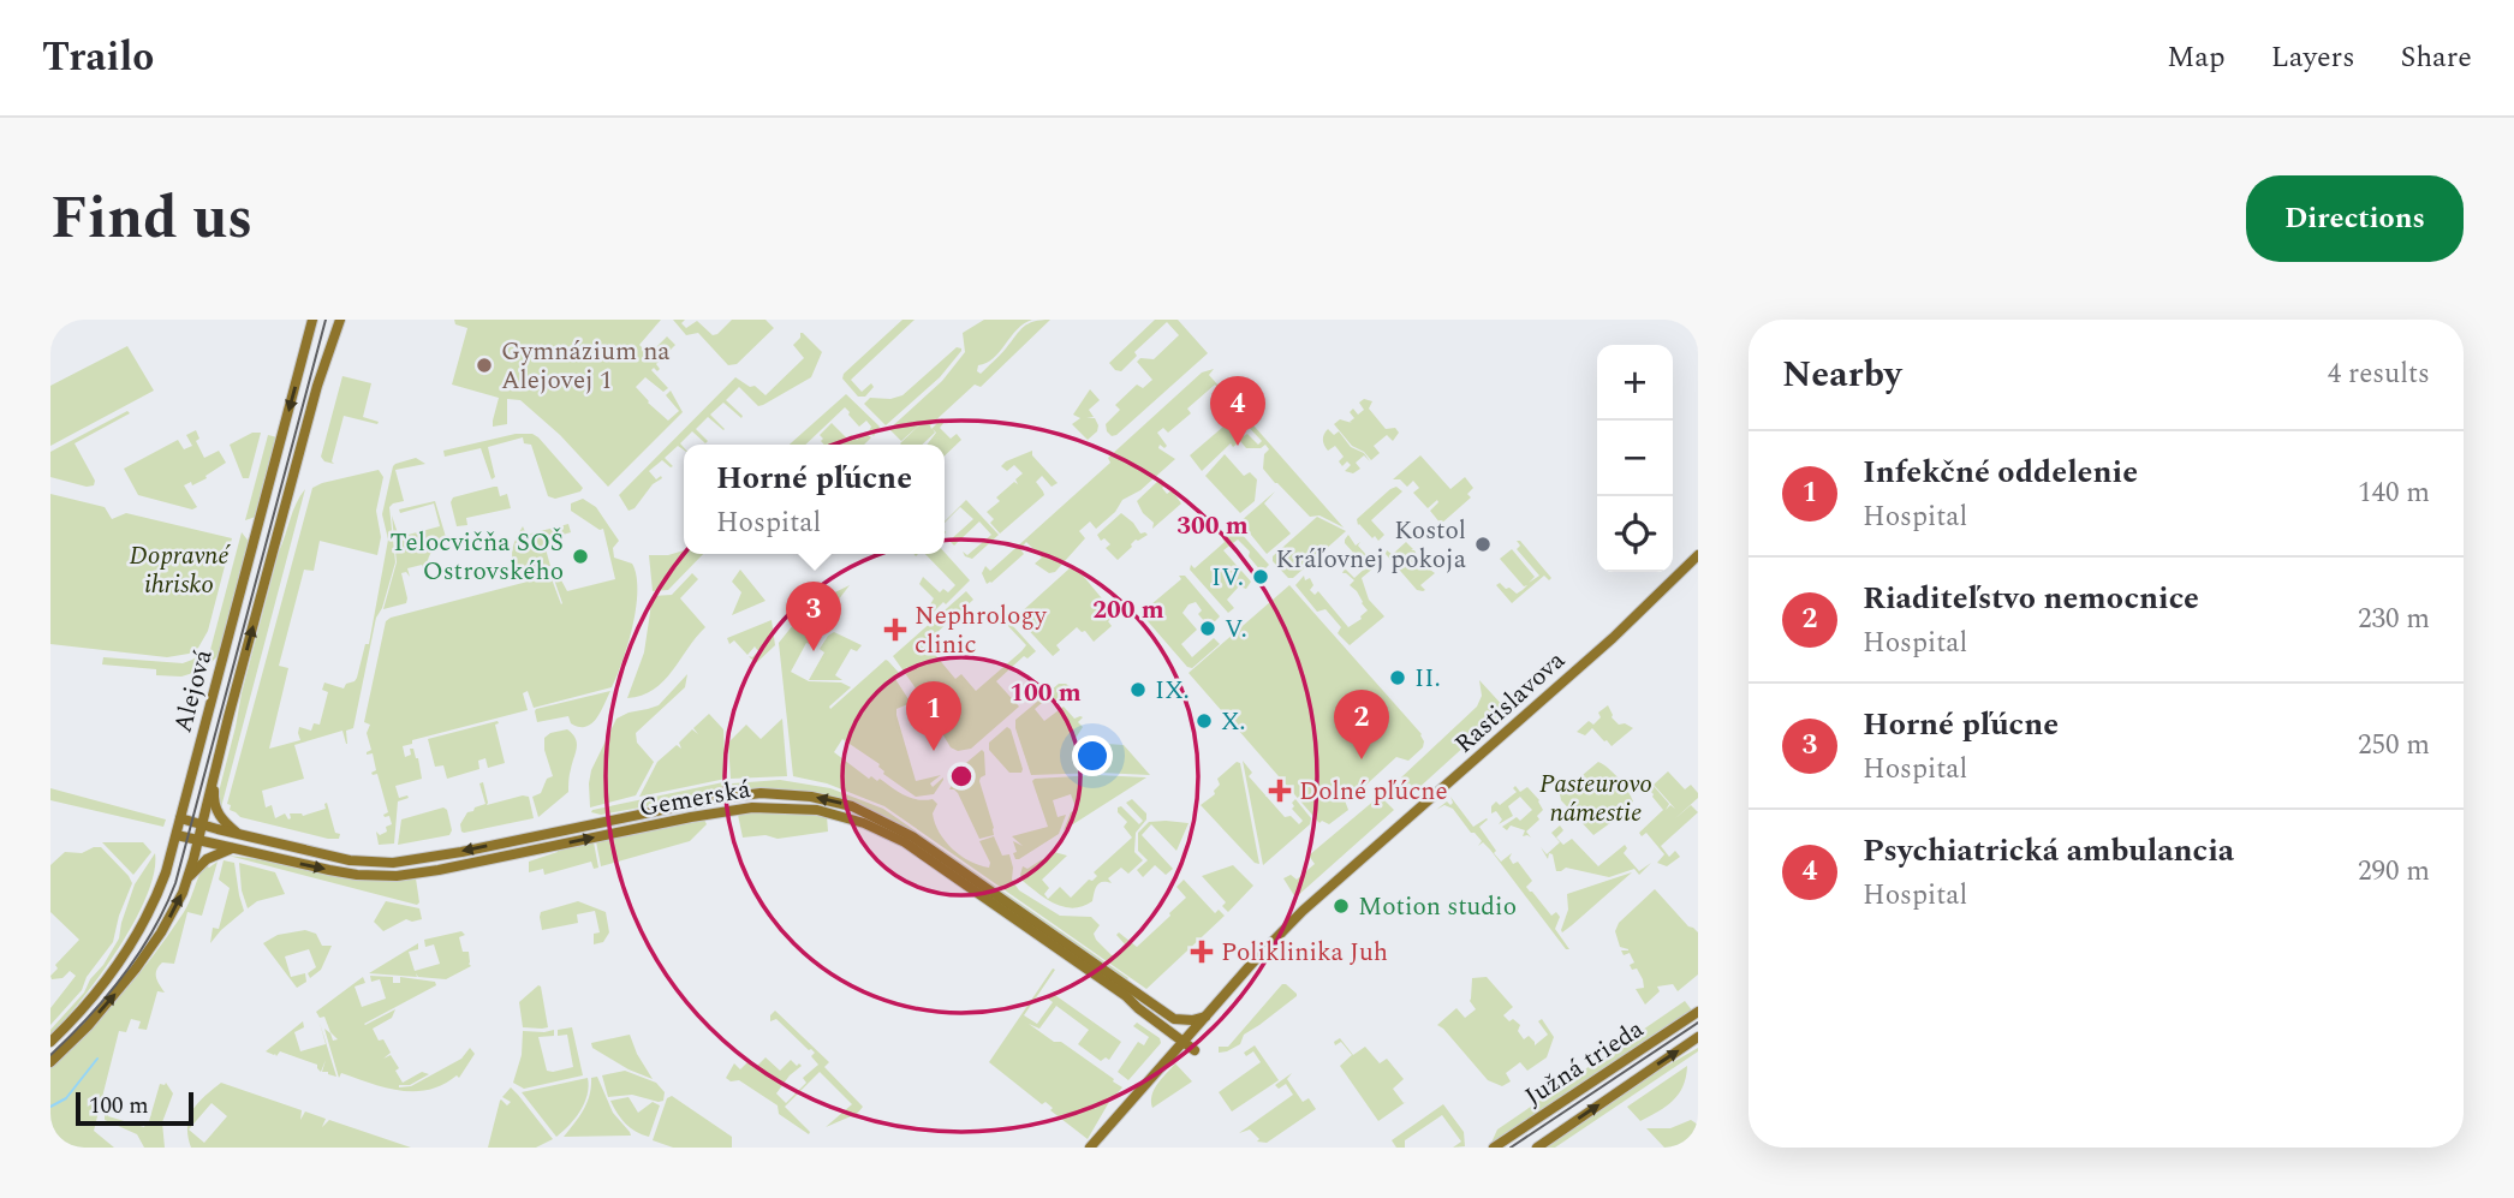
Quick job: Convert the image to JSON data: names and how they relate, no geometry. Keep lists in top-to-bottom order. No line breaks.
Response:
{"streets":{"street":["Alejová","Rastislavova","Gemerská","Južná trieda"]},"crossings":[["Alejová","Gemerská"],["Rastislavova","Gemerská"]],"parks":["Dopravné ihrisko","Pasteurovo námestie"],"places":{"other":["Gymnázium na Alejovej 1","Kostol Kráľovnej pokoja","Telocvičňa SOŠ Ostrovského","IV.","V.","II.","IX.","X.","Motion studio"],"health":["Nephrology clinic","Dolné pľúcne","Poliklinika Juh"]},"scale_bar":"100 m","page":{"header":"Trailo","nav":["Map","Layers","Share"],"title":"Find us","buttons":"Directions","heading":["Nearby","4 results"],"map_buttons":["+","−"],"pins":["4","3","1","2"],"list":[{"mark":"1","name":"Infekčné oddelenie","note":"Hospital","value":"140 m"},{"mark":"2","name":"Riaditeľstvo nemocnice","note":"Hospital","value":"230 m"},{"mark":"3","name":"Horné pľúcne","note":"Hospital","value":"250 m"},{"mark":"4","name":"Psychiatrická ambulancia","note":"Hospital","value":"290 m"}],"popup":["Horné pľúcne","Hospital"],"scale":"100 m"},"rings":["300 m","200 m","100 m"]}
